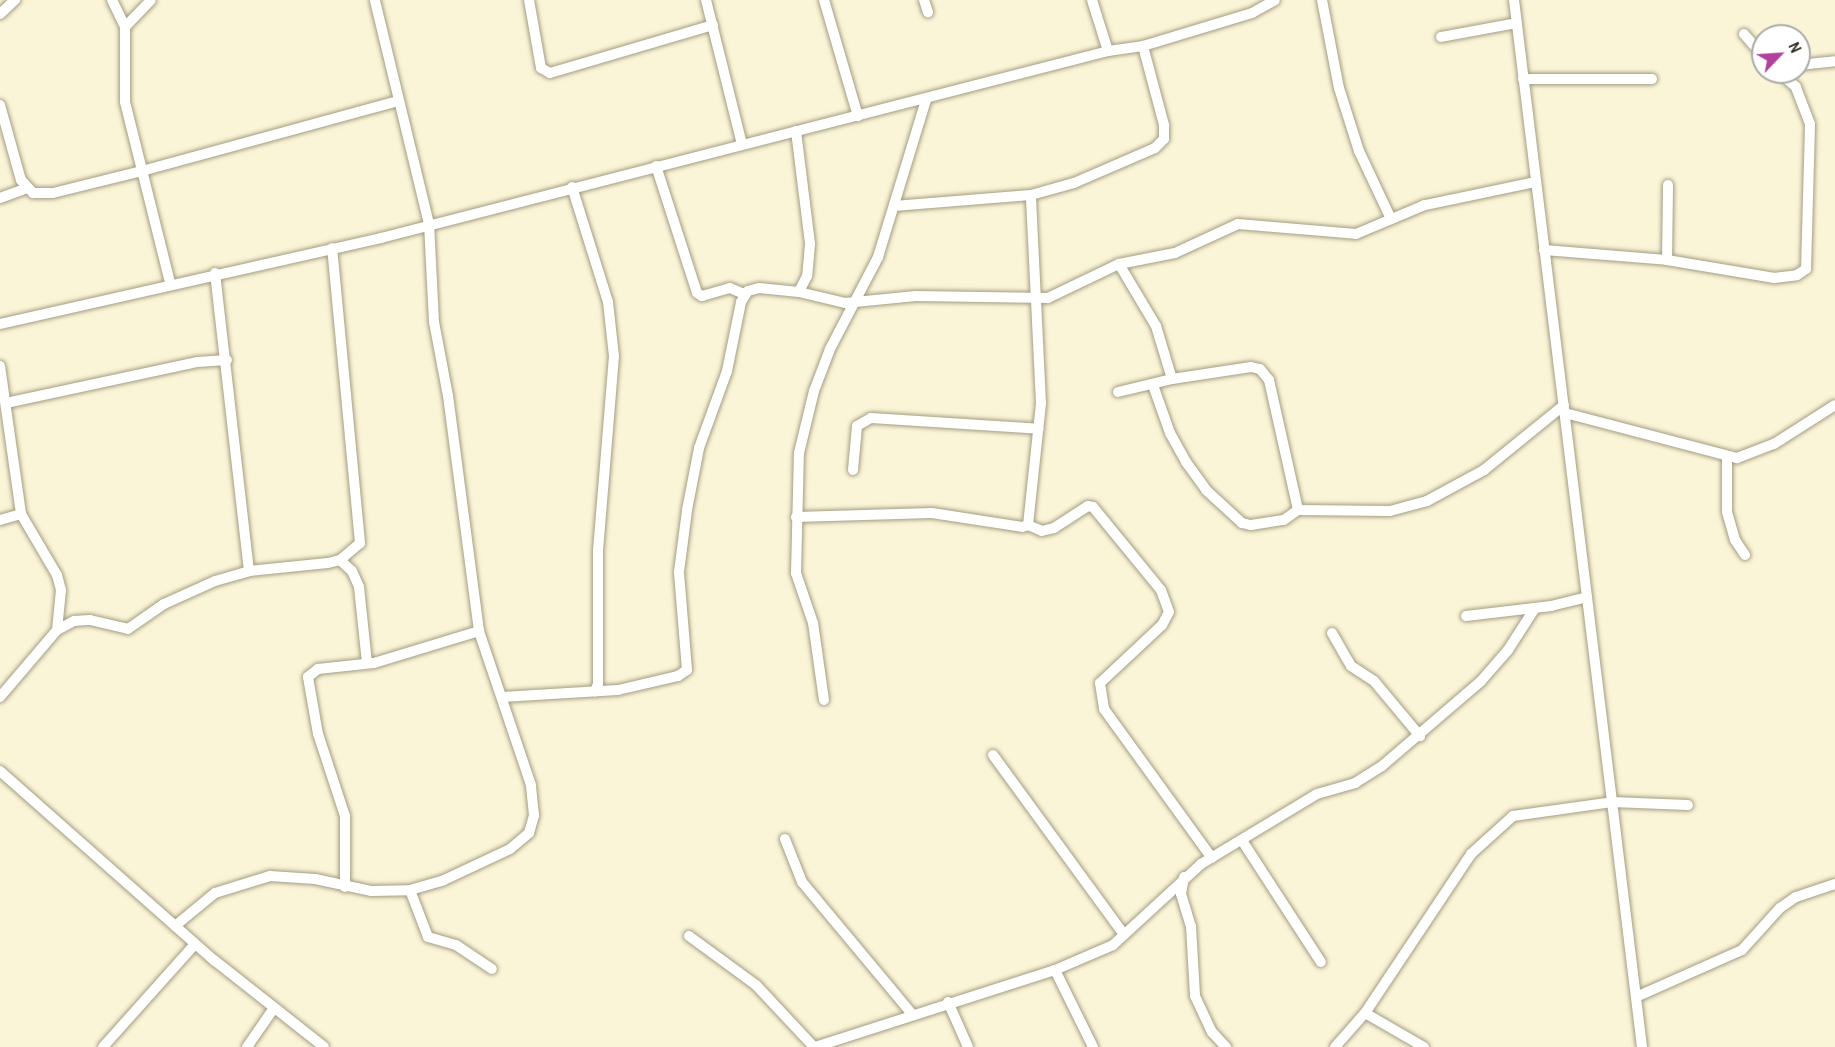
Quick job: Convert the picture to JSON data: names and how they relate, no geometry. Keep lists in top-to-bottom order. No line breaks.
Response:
{"north":"top right"}
